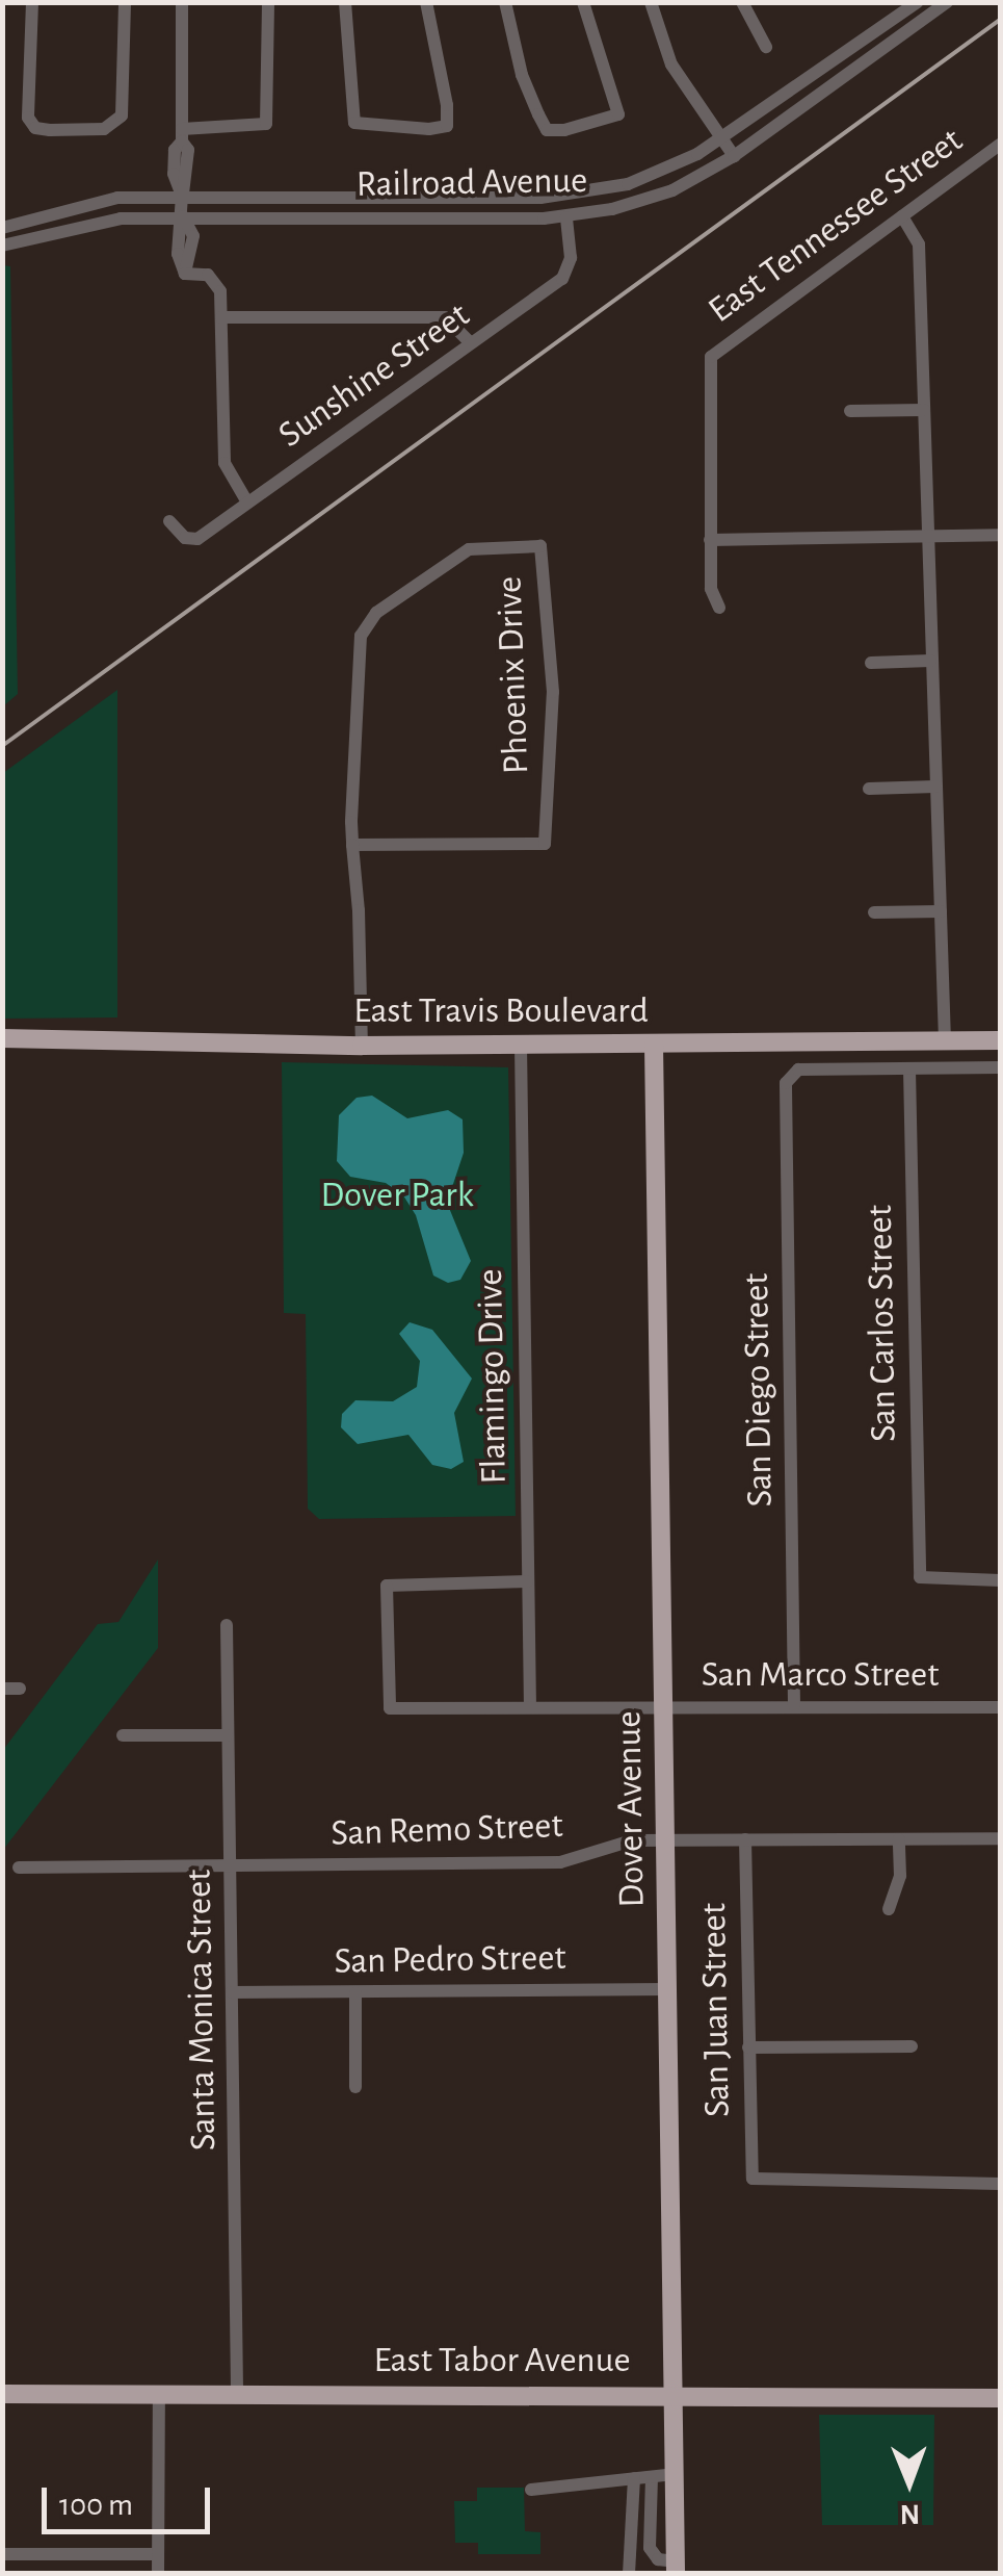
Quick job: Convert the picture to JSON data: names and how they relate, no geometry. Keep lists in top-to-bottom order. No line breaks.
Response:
{"streets":{"main road":["East Travis Boulevard","Dover Avenue","East Tabor Avenue"],"street":["Railroad Avenue","East Tennessee Street","Sunshine Street","Phoenix Drive","San Carlos Street","Flamingo Drive","San Diego Street","San Marco Street","San Remo Street","San Pedro Street","Santa Monica Street","San Juan Street"]},"crossings":[["Railroad Avenue","Sunshine Street"],["Phoenix Drive","East Travis Boulevard"],["East Travis Boulevard","Flamingo Drive"],["East Travis Boulevard","Dover Avenue"],["San Carlos Street","San Diego Street"],["Flamingo Drive","San Marco Street"],["San Diego Street","San Marco Street"],["San Marco Street","Dover Avenue"],["Dover Avenue","San Remo Street"],["Dover Avenue","San Pedro Street"],["Dover Avenue","East Tabor Avenue"],["San Remo Street","Santa Monica Street"],["San Remo Street","San Juan Street"],["San Pedro Street","Santa Monica Street"],["Santa Monica Street","East Tabor Avenue"]],"parks":["Dover Park"],"scale_bar":"100 m","north":"bottom"}
